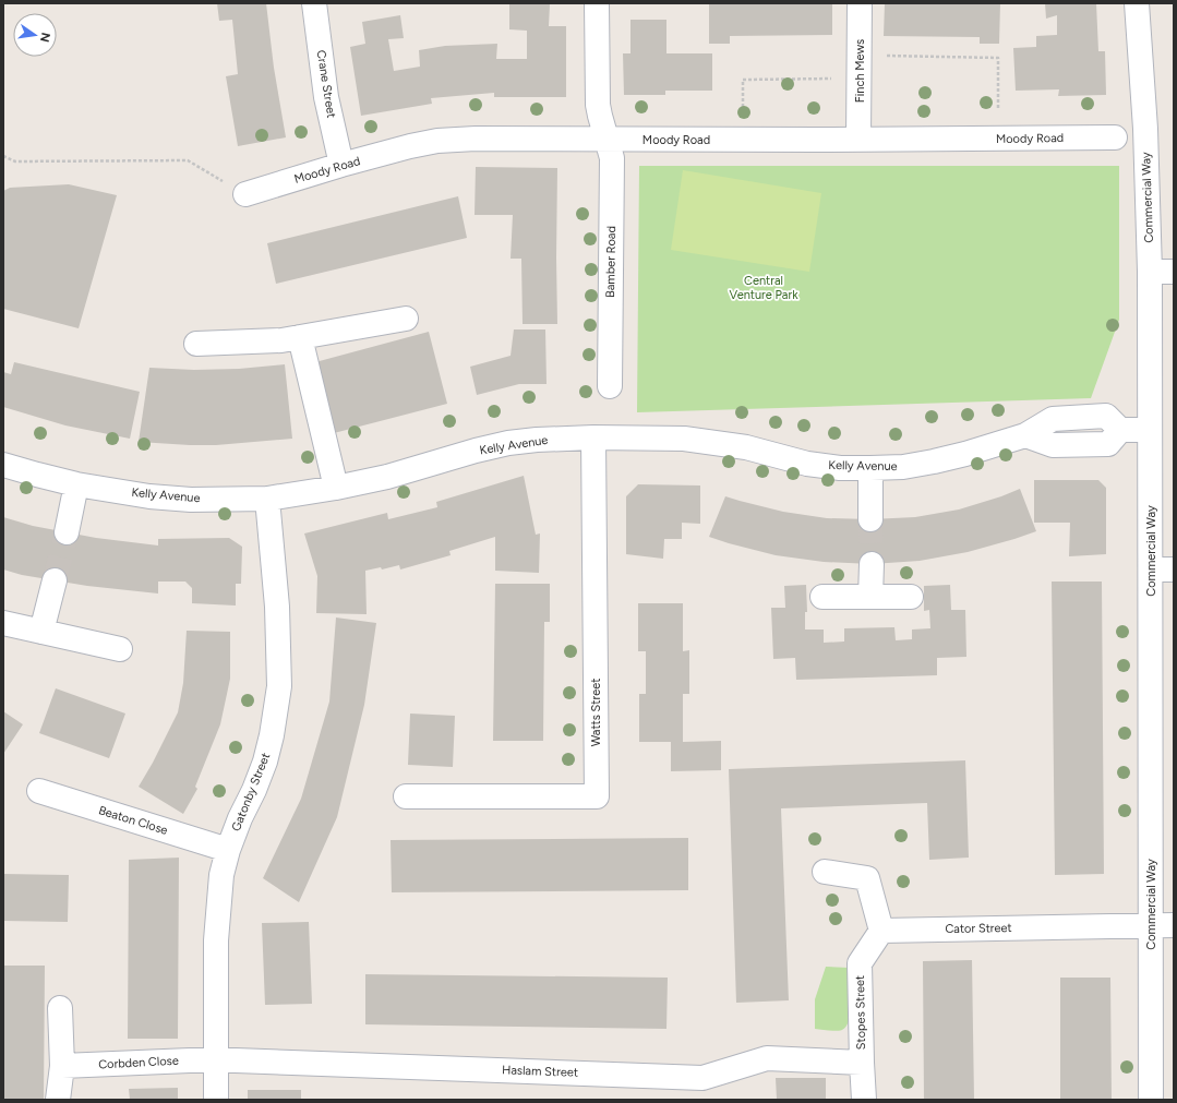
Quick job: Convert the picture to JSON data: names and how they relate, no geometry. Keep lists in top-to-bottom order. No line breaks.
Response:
{"streets":{"street":["Finch Mews","Crane Street","Moody Road","Commercial Way","Bamber Road","Kelly Avenue","Watts Street","Gatonby Street","Beaton Close","Cator Street","Stopes Street","Corbden Close","Haslam Street"]},"crossings":[["Finch Mews","Moody Road"],["Crane Street","Moody Road"],["Moody Road","Bamber Road"],["Commercial Way","Kelly Avenue"],["Commercial Way","Cator Street"],["Kelly Avenue","Watts Street"],["Kelly Avenue","Gatonby Street"],["Gatonby Street","Beaton Close"],["Gatonby Street","Corbden Close"],["Gatonby Street","Haslam Street"],["Cator Street","Stopes Street"],["Stopes Street","Haslam Street"],["Corbden Close","Haslam Street"]],"parks":["Central Venture Park"],"north":"right"}
